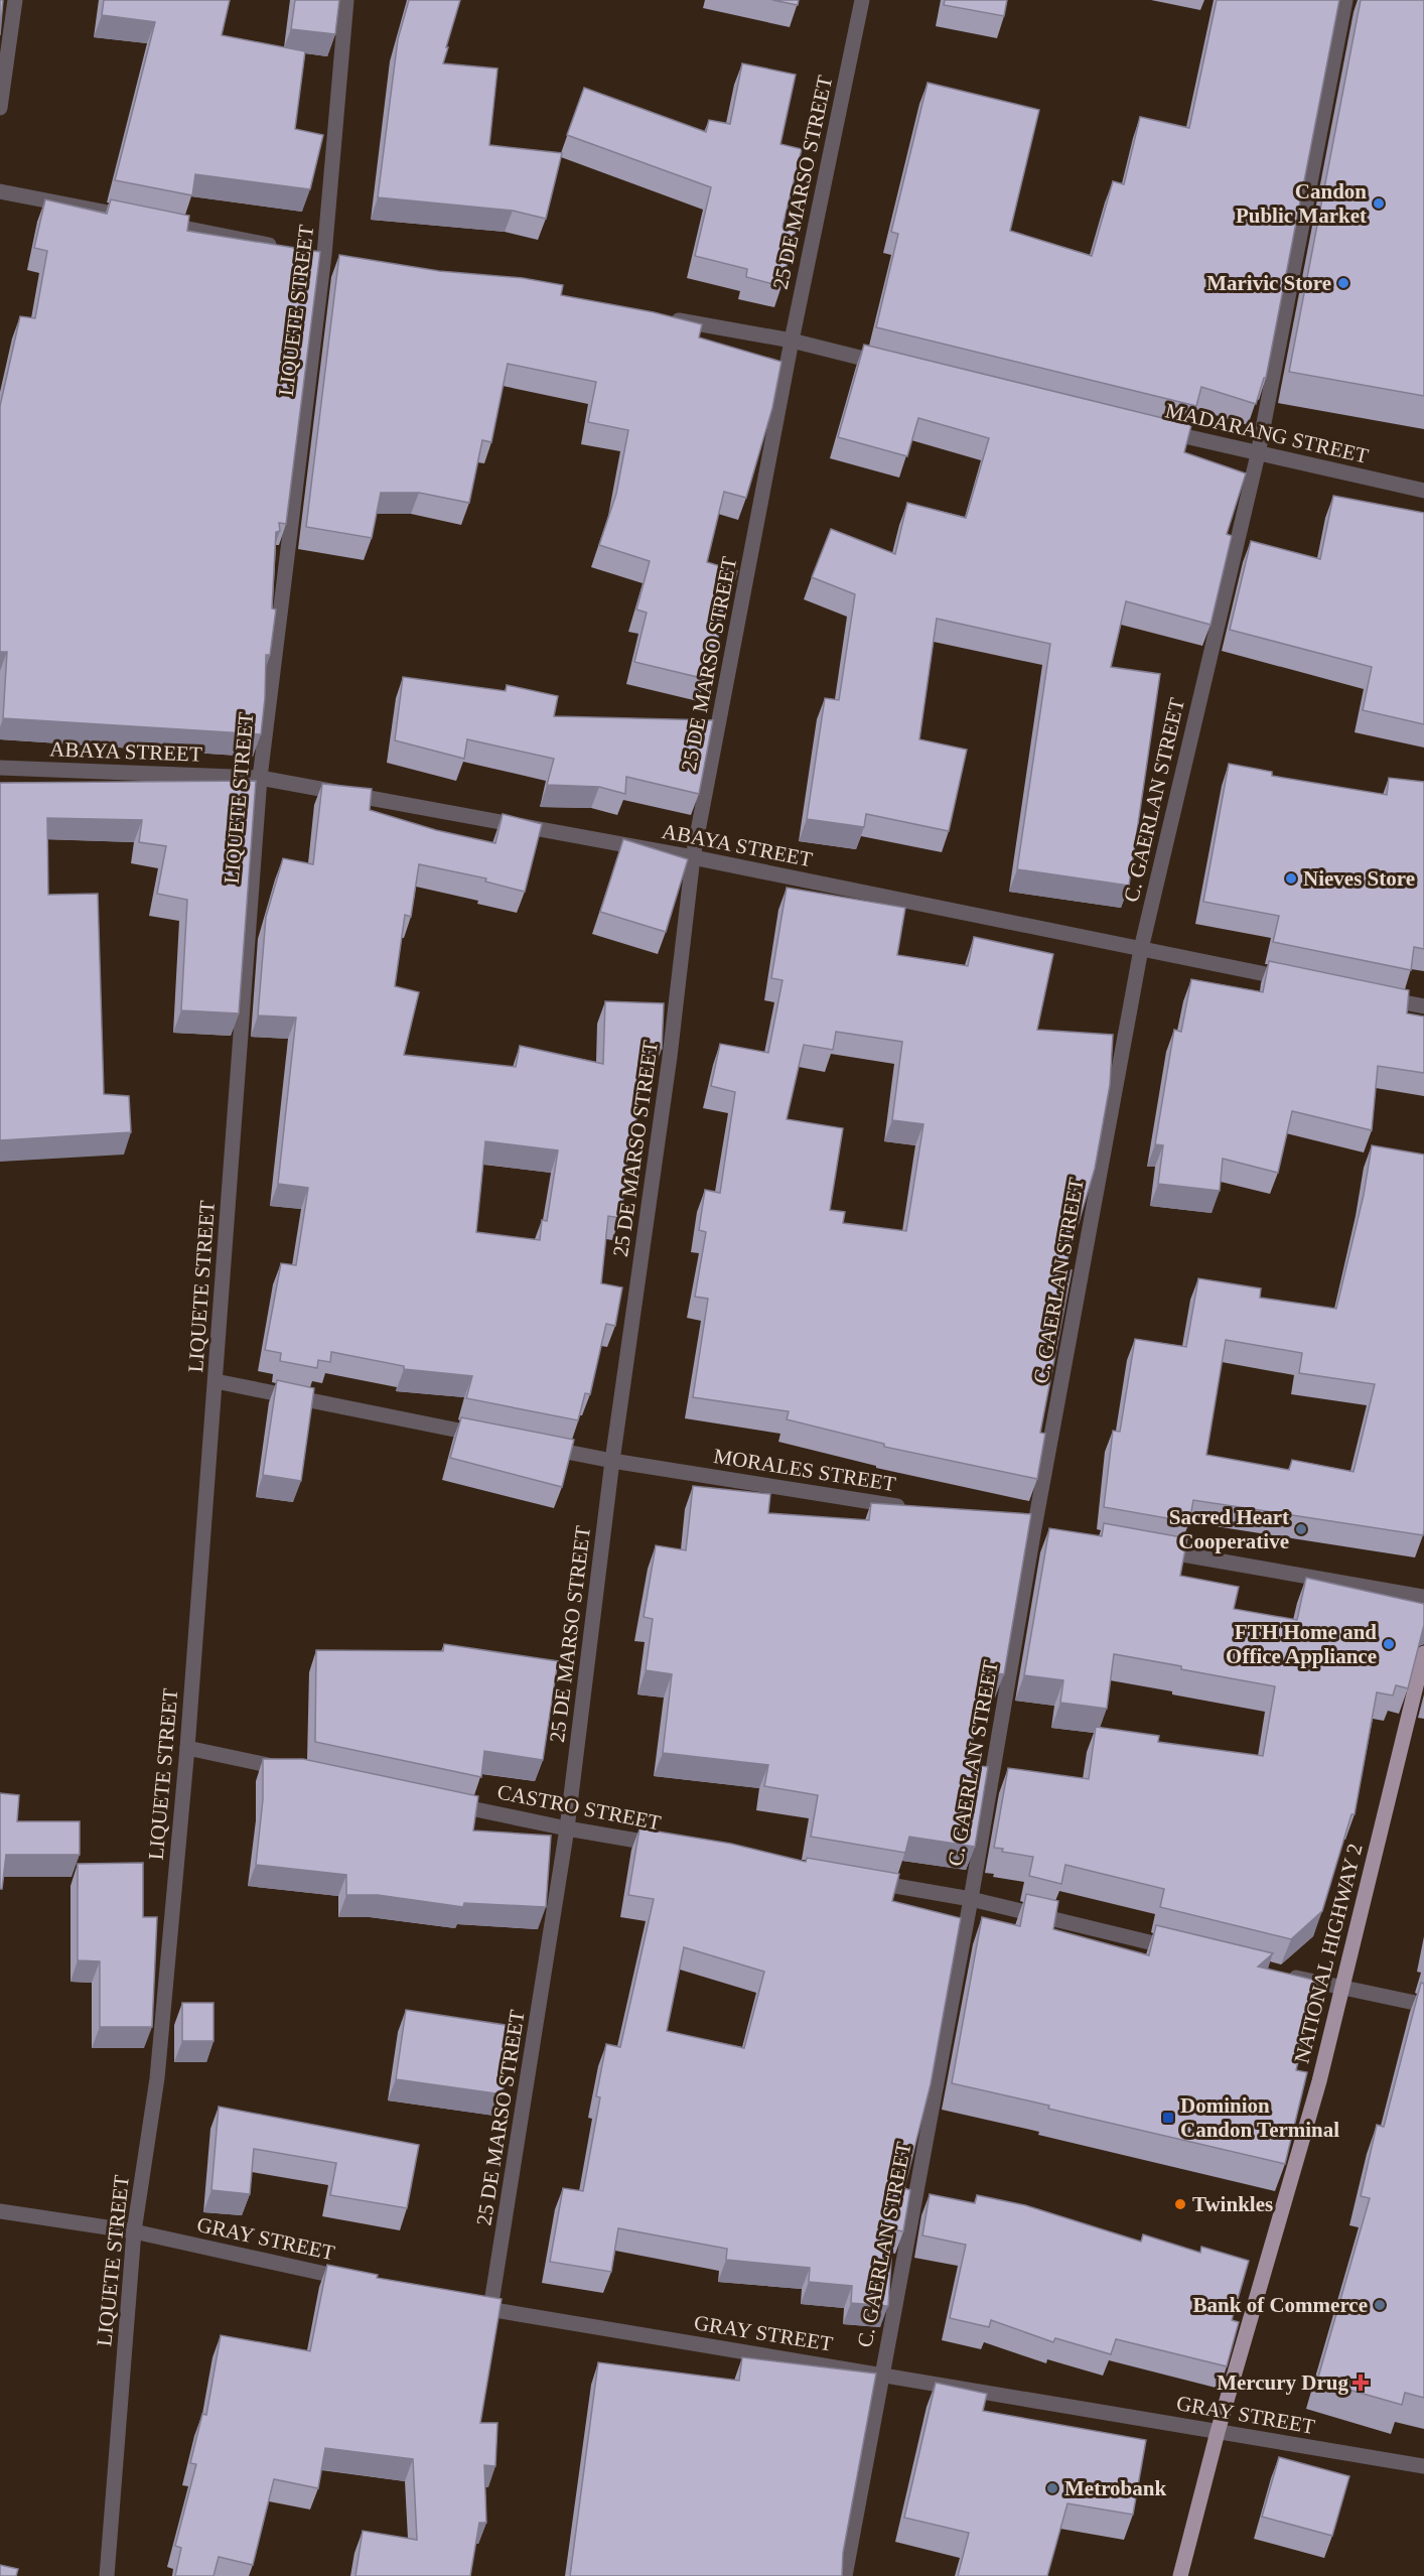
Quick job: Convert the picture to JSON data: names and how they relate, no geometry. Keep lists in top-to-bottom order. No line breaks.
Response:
{"streets":{"main road":["NATIONAL HIGHWAY 2"],"street":["25 DE MARSO STREET","LIQUETE STREET","MADARANG STREET","ABAYA STREET","C. GAERLAN STREET","MORALES STREET","CASTRO STREET","GRAY STREET"]},"crossings":[["25 DE MARSO STREET","ABAYA STREET"],["25 DE MARSO STREET","MORALES STREET"],["25 DE MARSO STREET","CASTRO STREET"],["25 DE MARSO STREET","GRAY STREET"],["LIQUETE STREET","ABAYA STREET"],["LIQUETE STREET","GRAY STREET"],["MADARANG STREET","C. GAERLAN STREET"],["ABAYA STREET","C. GAERLAN STREET"],["C. GAERLAN STREET","GRAY STREET"],["NATIONAL HIGHWAY 2","GRAY STREET"]],"places":{"other":["Candon Public Market","Marivic Store","Nieves Store","Sacred Heart Cooperative","FTH Home and Office Appliance","Twinkles","Bank of Commerce","Metrobank"],"transit":["Dominion Candon Terminal"],"health":["Mercury Drug"]}}
